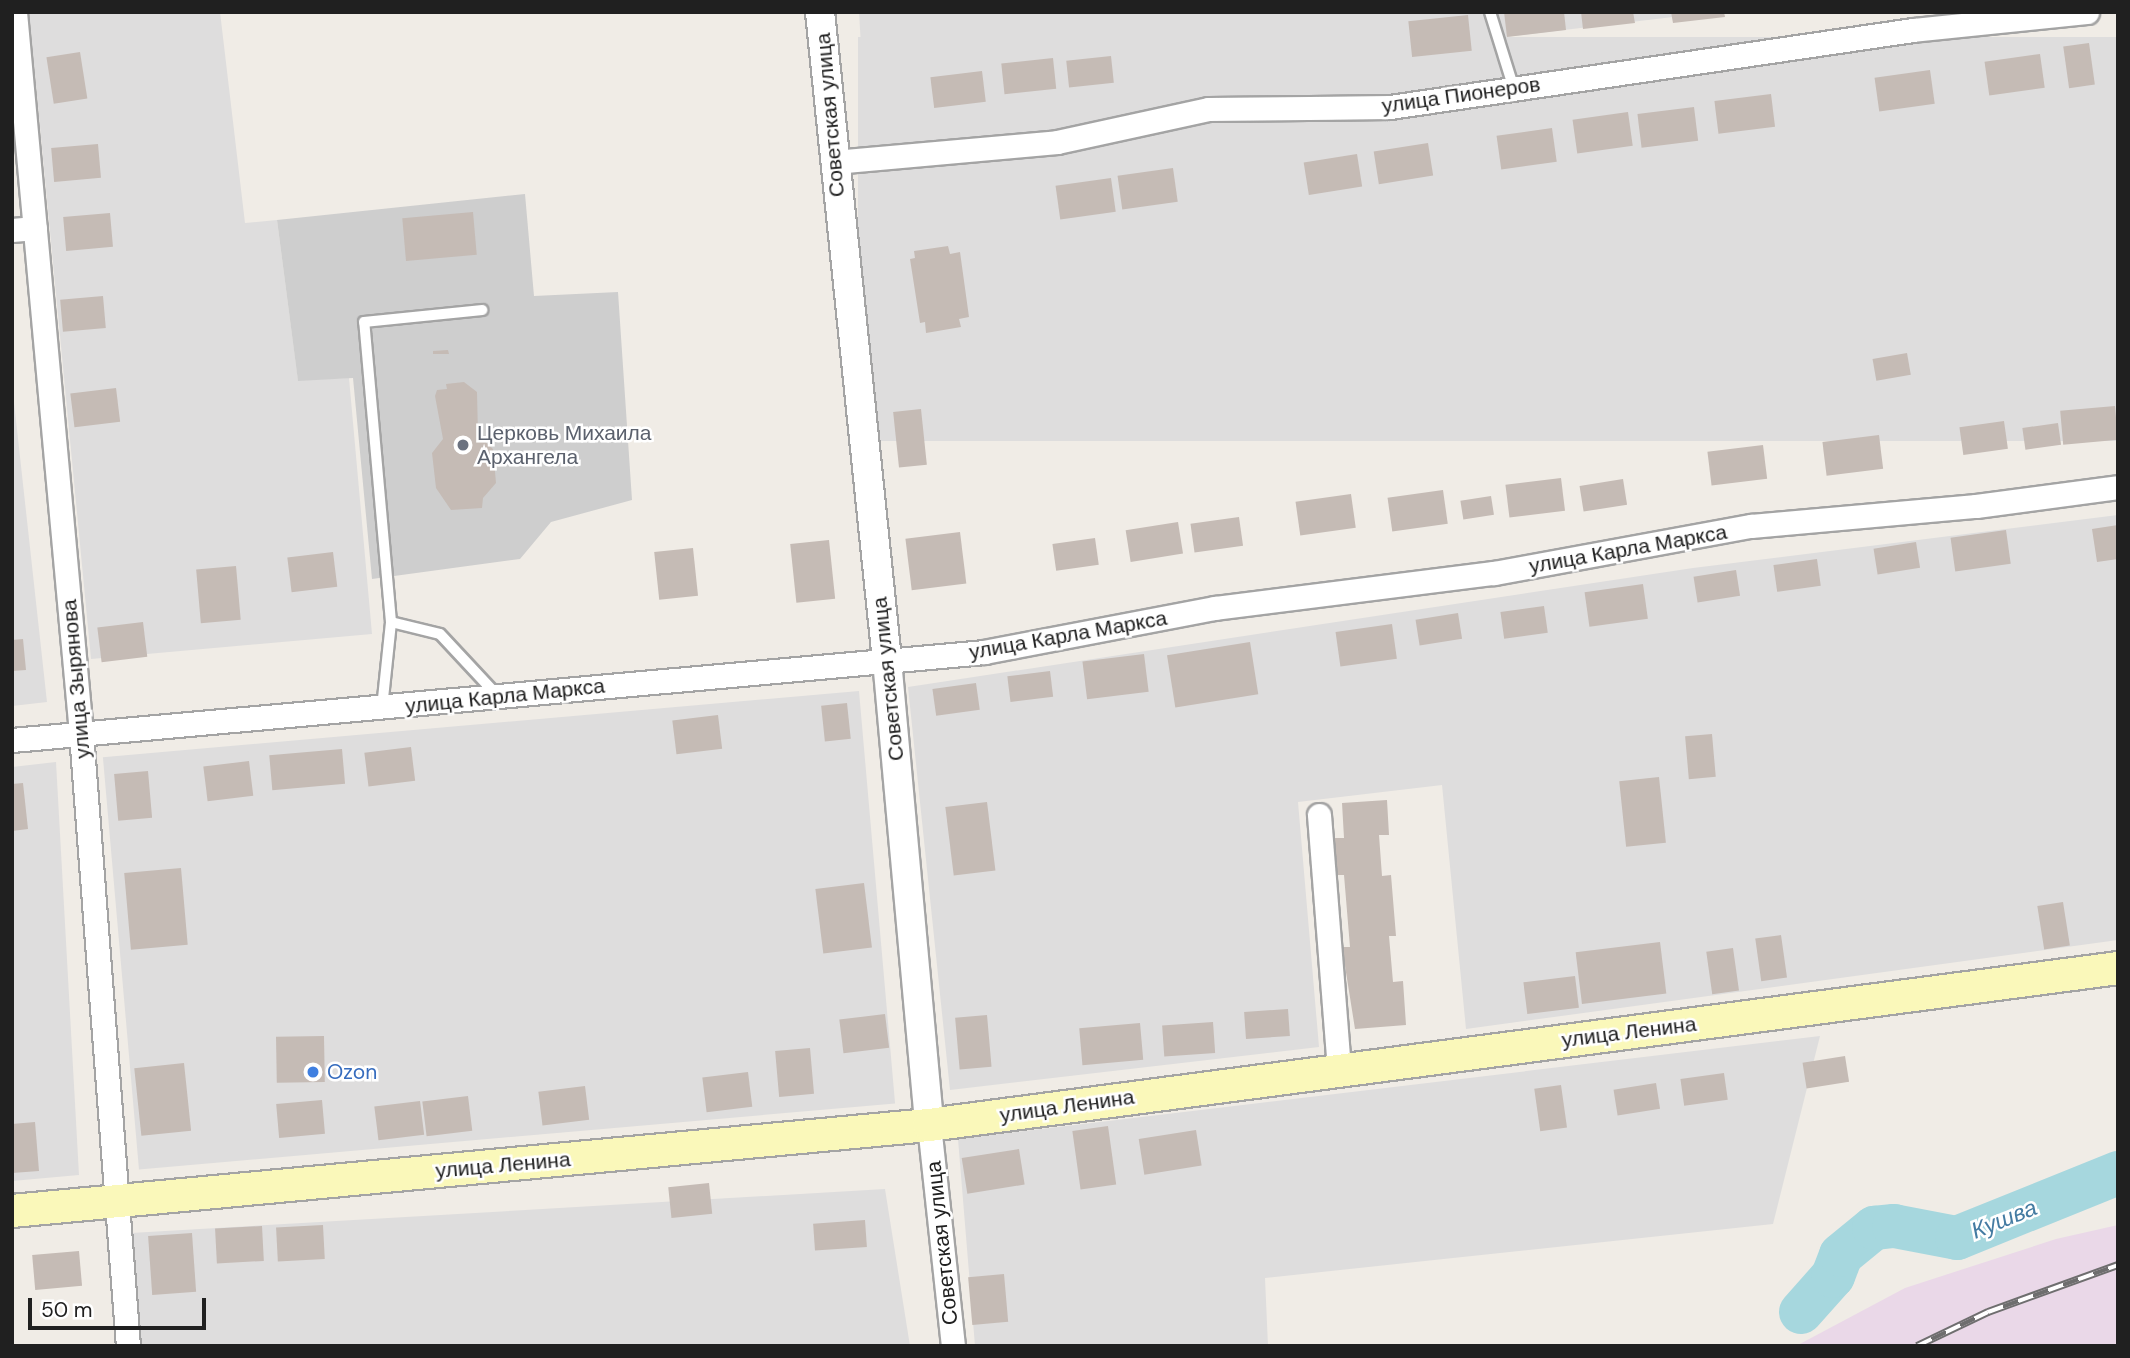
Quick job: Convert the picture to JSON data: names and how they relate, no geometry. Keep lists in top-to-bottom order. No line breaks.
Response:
{"streets":{"main road":["улица Ленина"],"street":["улица Пионеров","Советская улица","улица Карла Маркса","улица Зырянова"]},"crossings":[["улица Пионеров","Советская улица"],["Советская улица","улица Карла Маркса"],["Советская улица","улица Ленина"],["улица Карла Маркса","улица Зырянова"],["улица Зырянова","улица Ленина"]],"water":["Кушва"],"places":["Церковь Михаила Архангела","Ozon"],"scale_bar":"50 m"}
